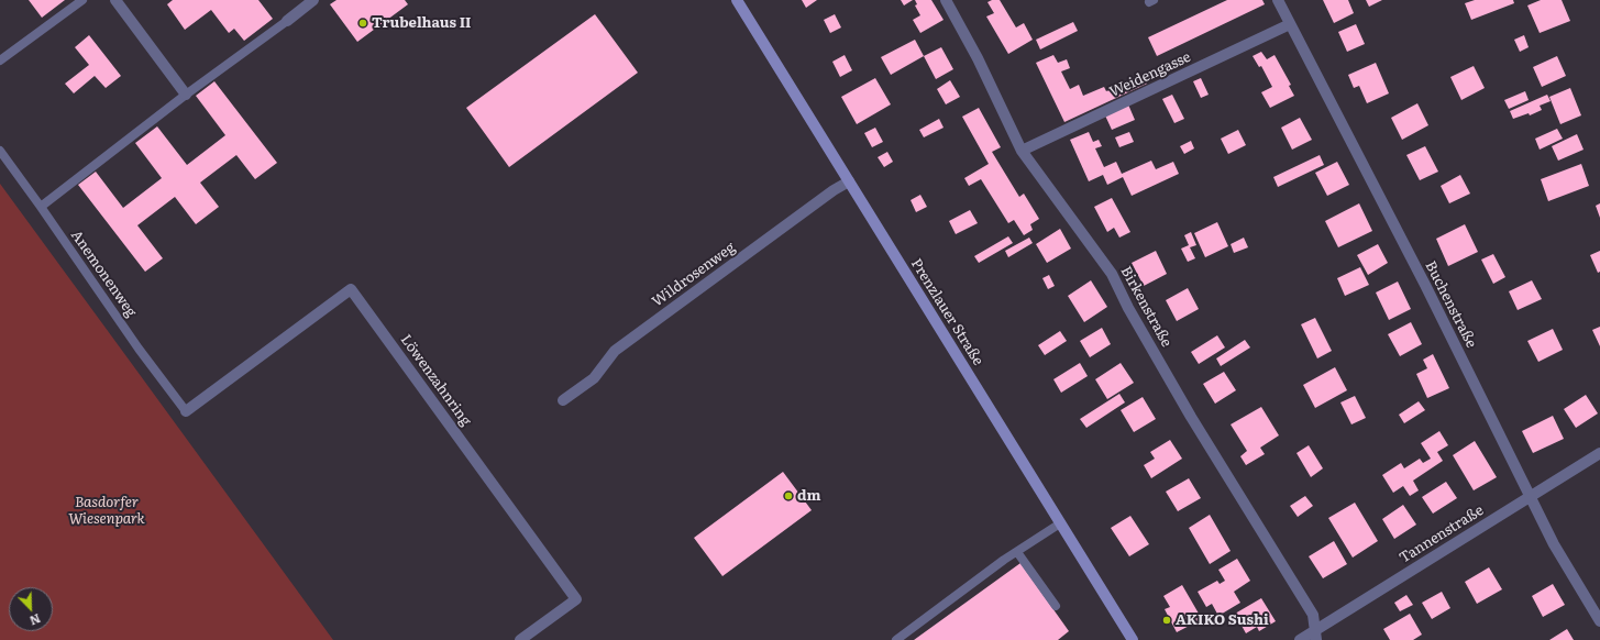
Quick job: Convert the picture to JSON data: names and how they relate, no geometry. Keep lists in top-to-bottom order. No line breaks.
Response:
{"streets":{"main road":["Prenzlauer Straße"],"street":["Weidengasse","Wildrosenweg","Buchenstraße","Birkenstraße","Löwenzahnring","Tannenstraße"],"lane":["Anemonenweg"]},"crossings":[["Weidengasse","Buchenstraße"],["Weidengasse","Birkenstraße"],["Anemonenweg","Löwenzahnring"],["Wildrosenweg","Prenzlauer Straße"],["Buchenstraße","Tannenstraße"],["Birkenstraße","Tannenstraße"]],"parks":["Basdorfer Wiesenpark"],"places":["Trubelhaus II","dm","AKIKO Sushi"],"north":"bottom right"}
